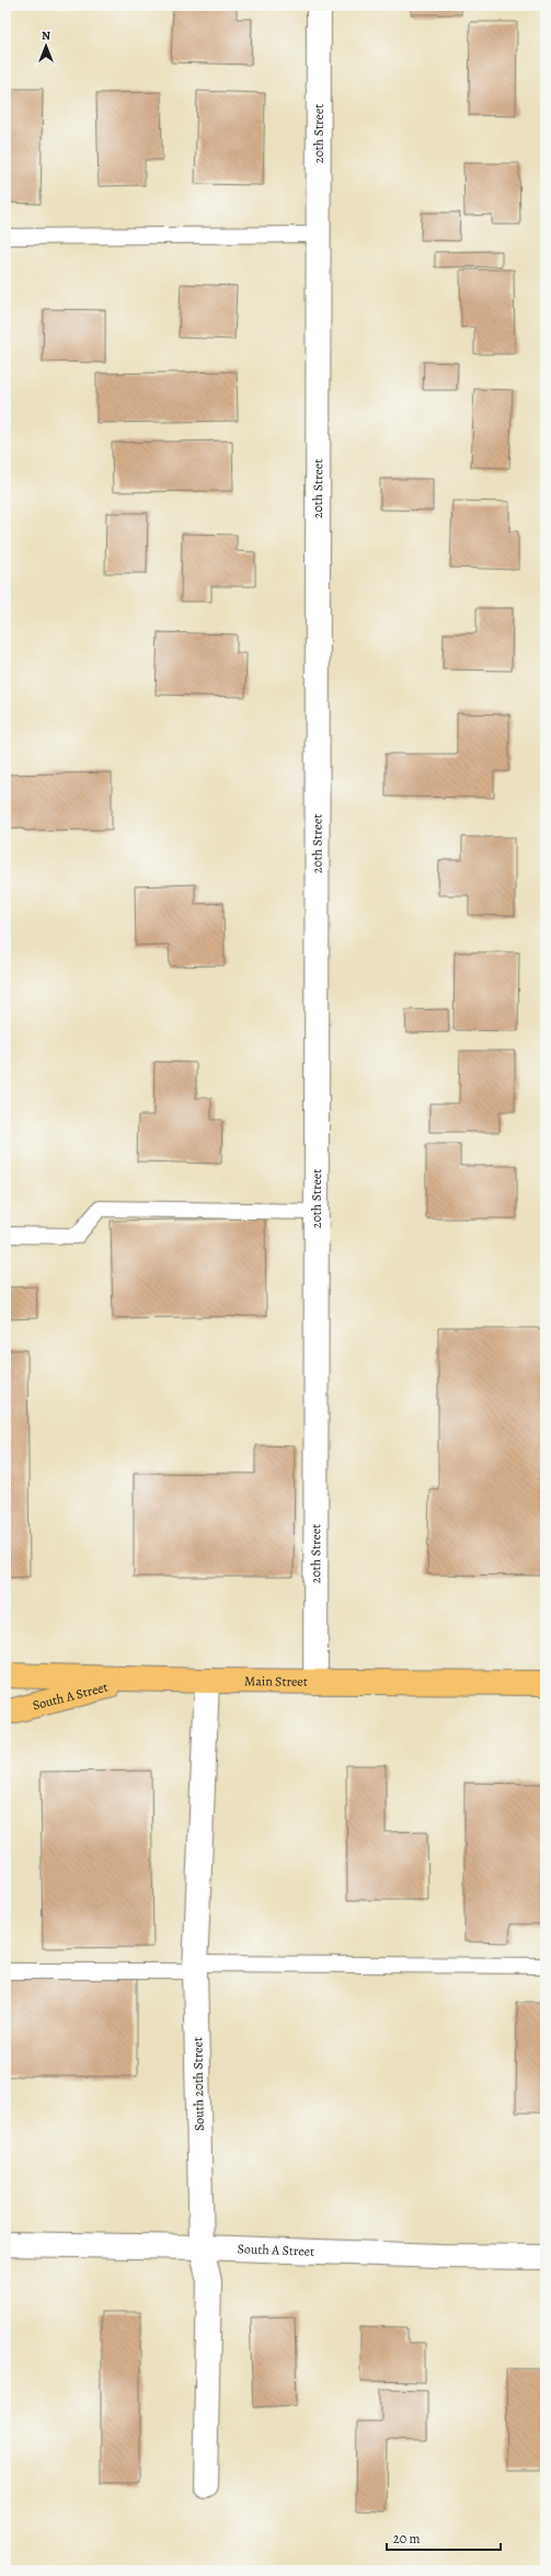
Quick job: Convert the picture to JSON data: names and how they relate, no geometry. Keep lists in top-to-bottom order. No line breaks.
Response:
{"streets":{"main road":["Main Street","South A Street"],"street":["20th Street","South 20th Street"]},"crossings":[["20th Street","Main Street"],["Main Street","South A Street"],["Main Street","South 20th Street"],["South A Street","South 20th Street"]],"scale_bar":"20 m","north":"top"}
